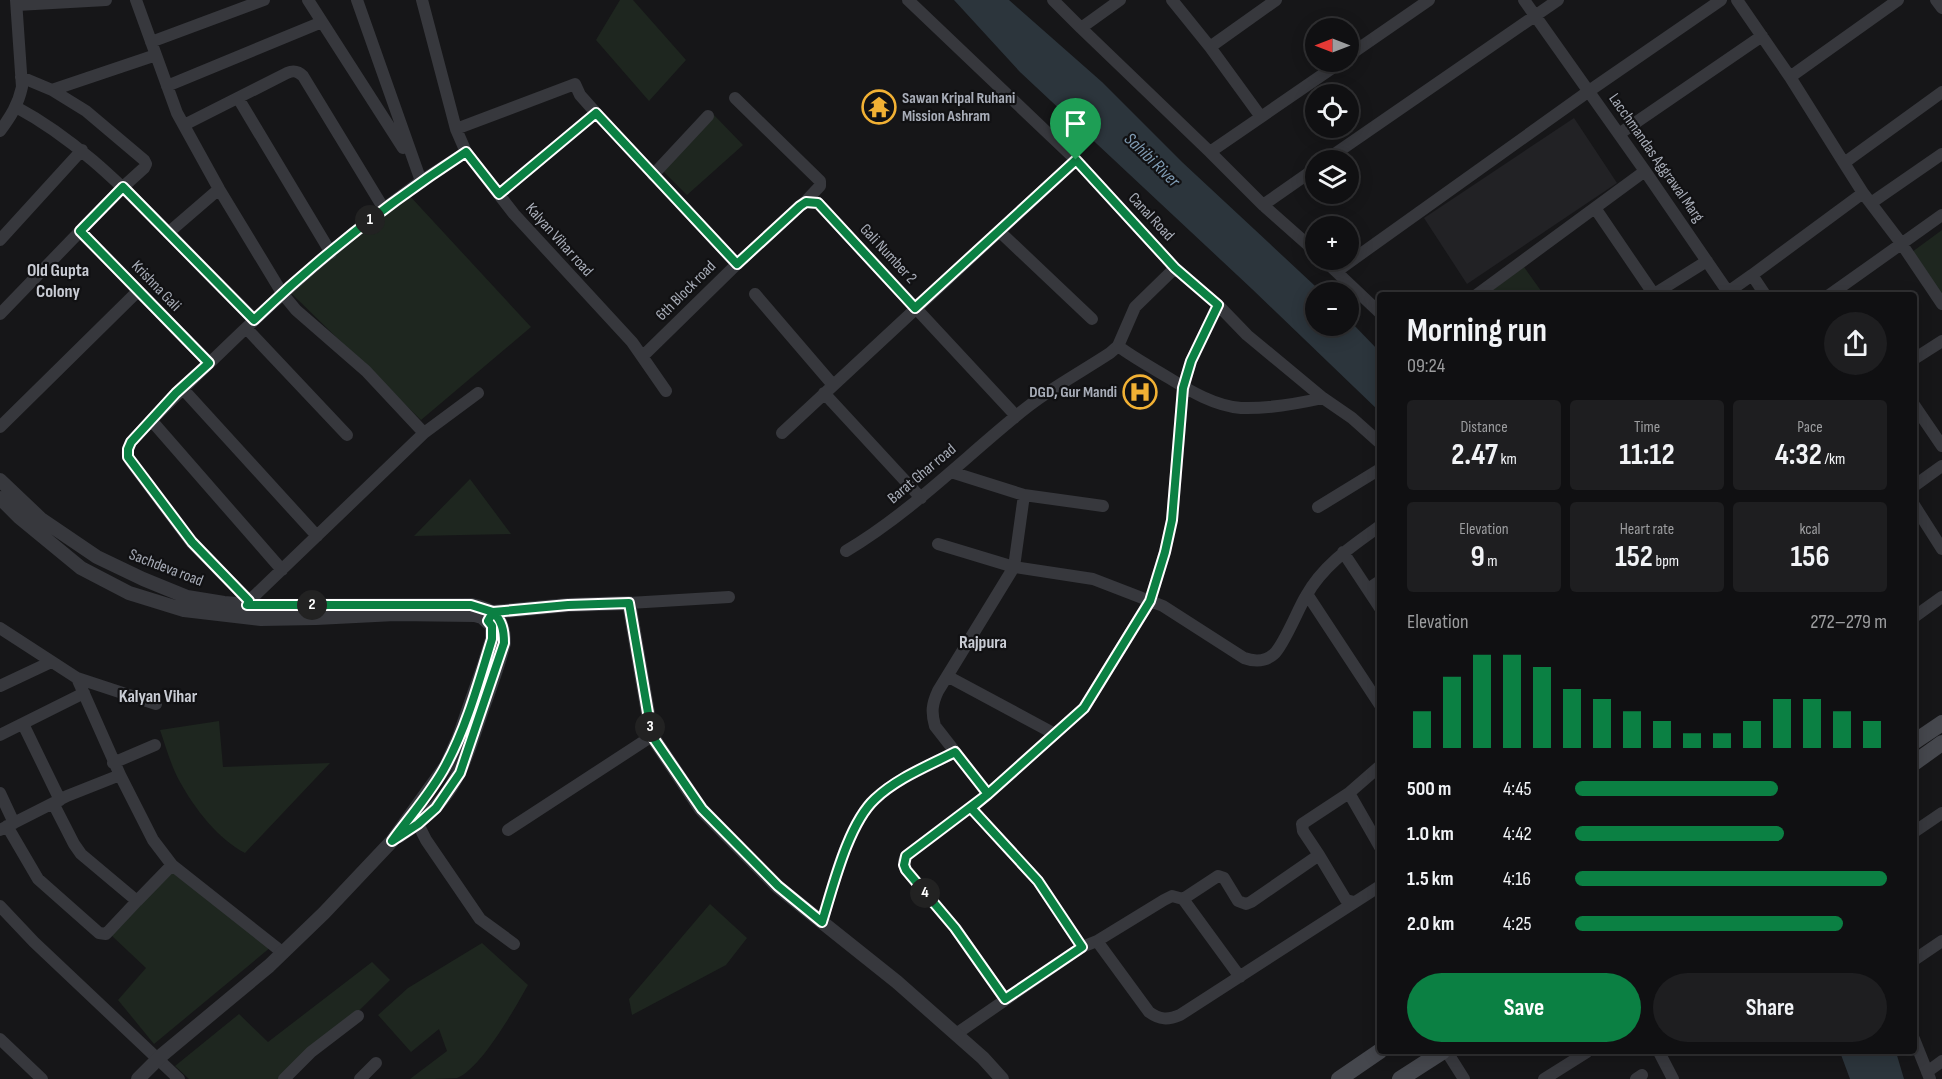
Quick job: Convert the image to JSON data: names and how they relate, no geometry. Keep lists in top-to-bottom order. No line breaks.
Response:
{"streets":{"street":["Lacchmandas Aggrawal Marg","Canal Road","Kalyan Vihar road","Gali Number 2","Krishna Gali","6th Block road","Barat Ghar road","Sachdeva road"]},"crossings":[["Kalyan Vihar road","6th Block road"],["Gali Number 2","6th Block road"],["Gali Number 2","Barat Ghar road"]],"districts":["Old Gupta Colony","Rajpura","Kalyan Vihar"],"water":["Sahibi River"],"places":{"temple":["Sawan Kripal Ruhani Mission Ashram"],"hospital":["DGD, Gur Mandi"]},"north":"left","page":{"map_buttons":["+","−"],"pins":["1","2","3","4"],"heading":["Morning run","09:24"],"stats":[["Distance","2.47 km"],["Time","11:12"],["Pace","4:32 /km"],["Elevation","9 m"],["Heart rate","152 bpm"],["kcal","156"]],"chart":["Elevation","272–279 m"],"list":[{"name":"500 m","note":"4:45"},{"name":"1.0 km","note":"4:42"},{"name":"1.5 km","note":"4:16"},{"name":"2.0 km","note":"4:25"}],"buttons":["Save","Share"]}}
